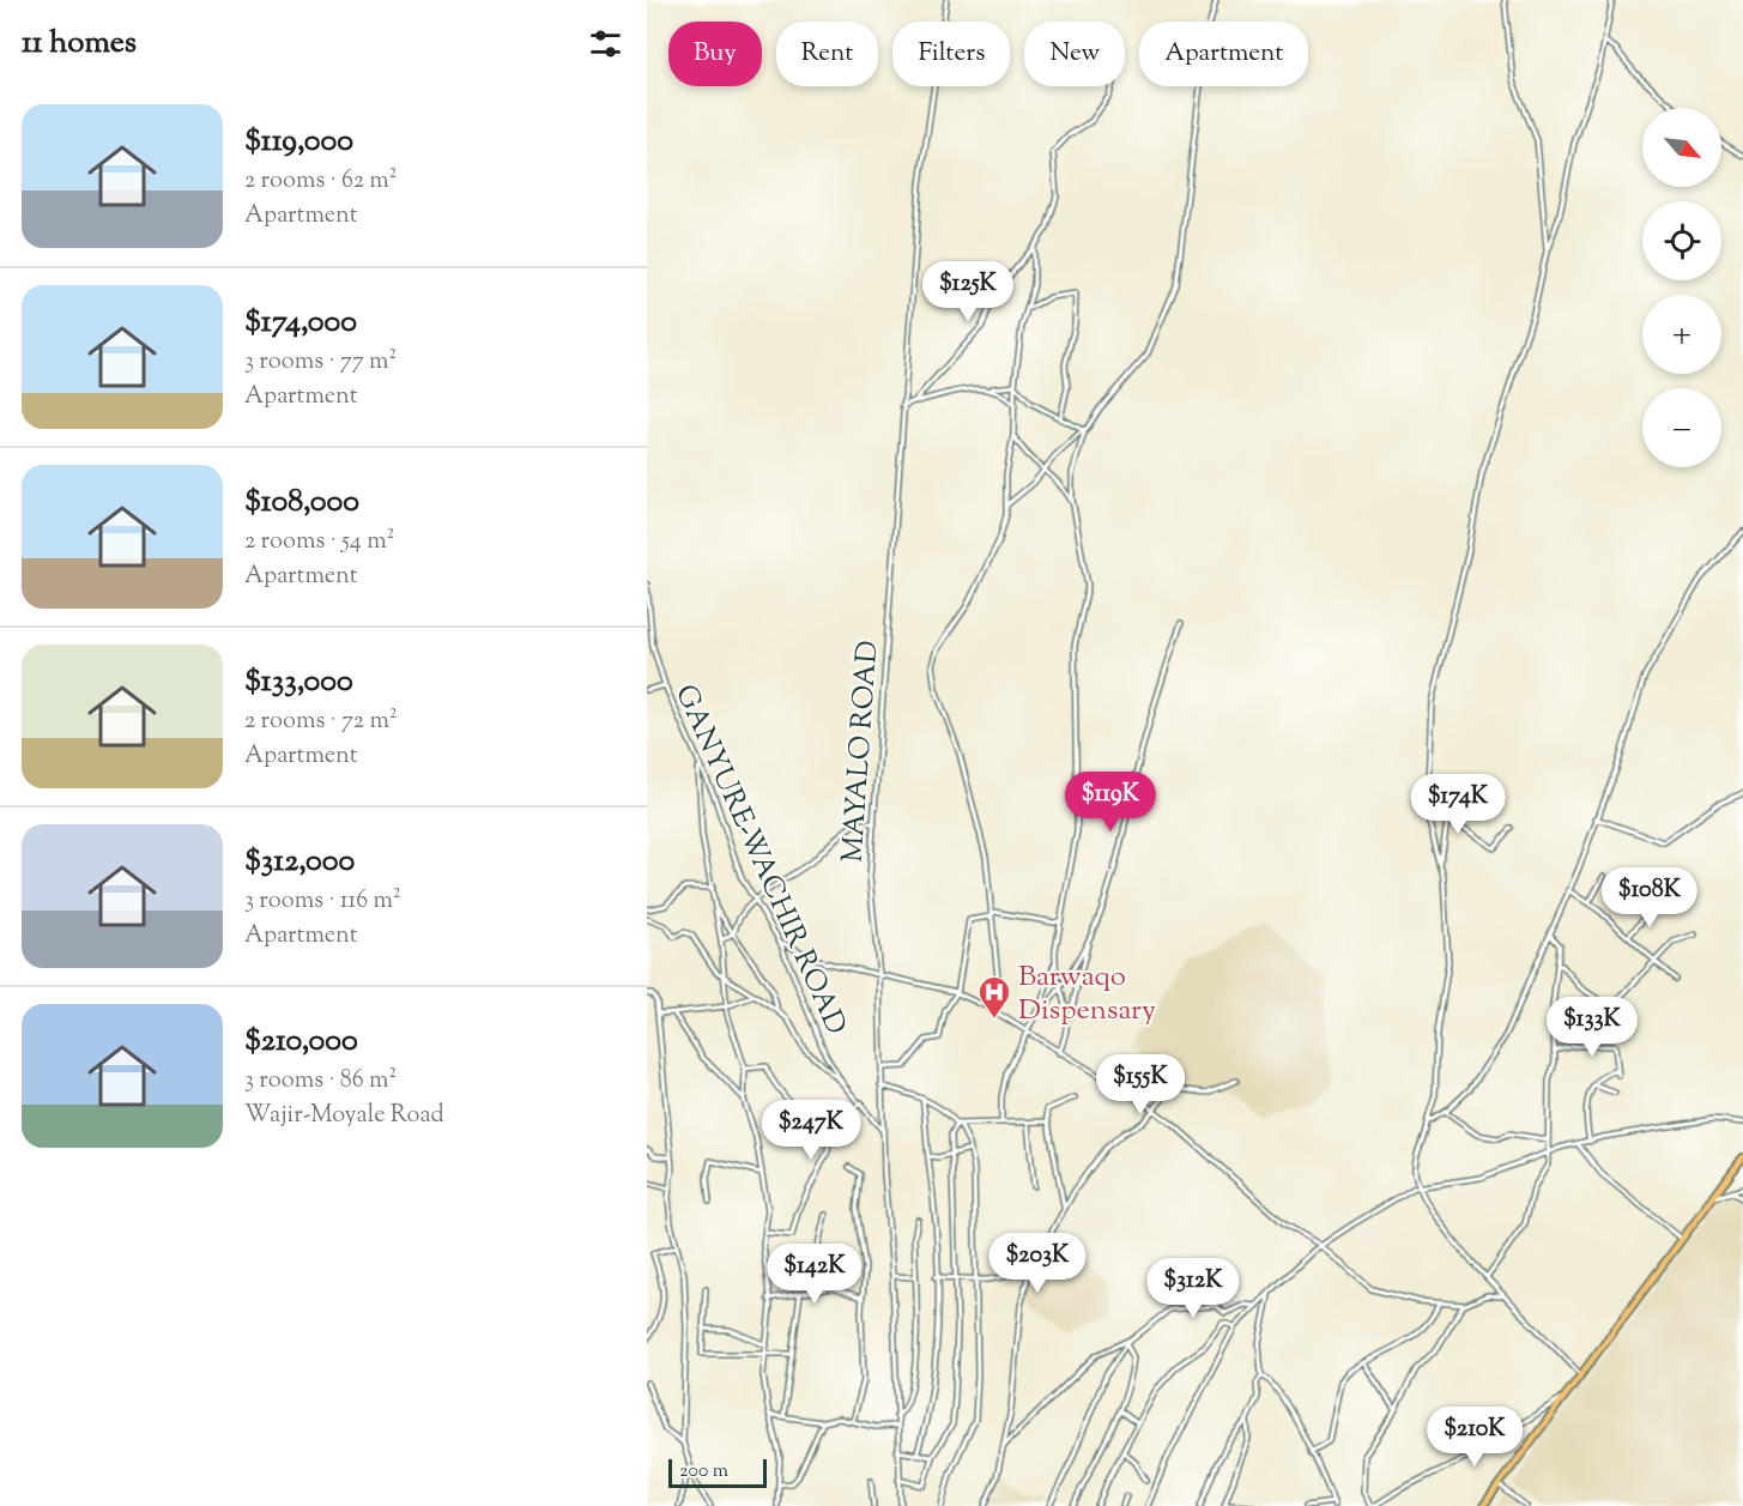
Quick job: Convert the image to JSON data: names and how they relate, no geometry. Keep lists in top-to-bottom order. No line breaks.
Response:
{"streets":{"street":["MAYALO ROAD","GANYURE-WACHIR ROAD"]},"crossings":[["MAYALO ROAD","GANYURE-WACHIR ROAD"]],"places":{"hospital":["Barwaqo Dispensary"]},"scale_bar":"200 m","north":"bottom right","page":{"heading":"11 homes","chip":["Buy","Rent","Filters","New","Apartment"],"list":[{"name":"$119,000","note":"2 rooms · 62 m² · Apartment"},{"name":"$174,000","note":"3 rooms · 77 m² · Apartment"},{"name":"$108,000","note":"2 rooms · 54 m² · Apartment"},{"name":"$133,000","note":"2 rooms · 72 m² · Apartment"},{"name":"$312,000","note":"3 rooms · 116 m² · Apartment"},{"name":"$210,000","note":"3 rooms · 86 m² · Wajir-Moyale Road"}],"map_buttons":["+","−"],"price":["$125K","$119K","$174K","$108K","$133K","$155K","$247K","$203K","$142K","$312K","$210K"],"scale":"200 m"}}
